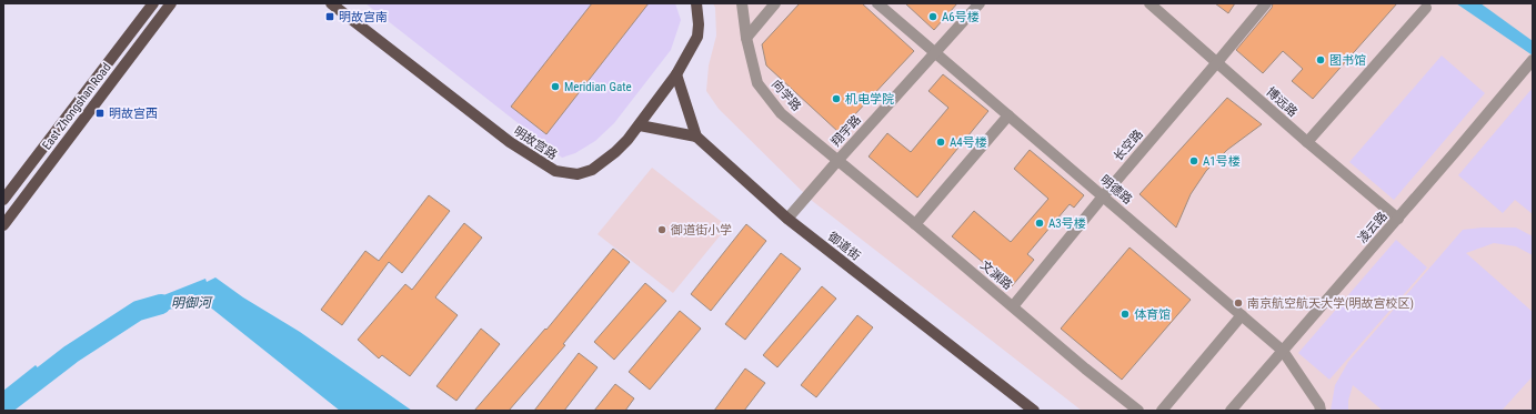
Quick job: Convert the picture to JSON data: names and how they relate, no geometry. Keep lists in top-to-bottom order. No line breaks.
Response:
{"streets":{"main road":["East Zhongshan Road","明故宫路","御道街"],"lane":["向学路","博远路","翔宇路","长空路","明德路","凌云路","文渊路"]},"crossings":[["向学路","翔宇路"],["向学路","文渊路"],["博远路","长空路"],["博远路","凌云路"],["翔宇路","明德路"],["翔宇路","御道街"],["翔宇路","文渊路"],["长空路","明德路"],["长空路","文渊路"],["明德路","凌云路"]],"water":["明御河"],"places":{"transit":["明故宫南","明故宫西"],"other":["A6号楼","图书馆","Meridian Gate","机电学院","A4号楼","A1号楼","A3号楼","御道街小学","南京航空航天大学(明故宫校区)","体育馆"]}}
